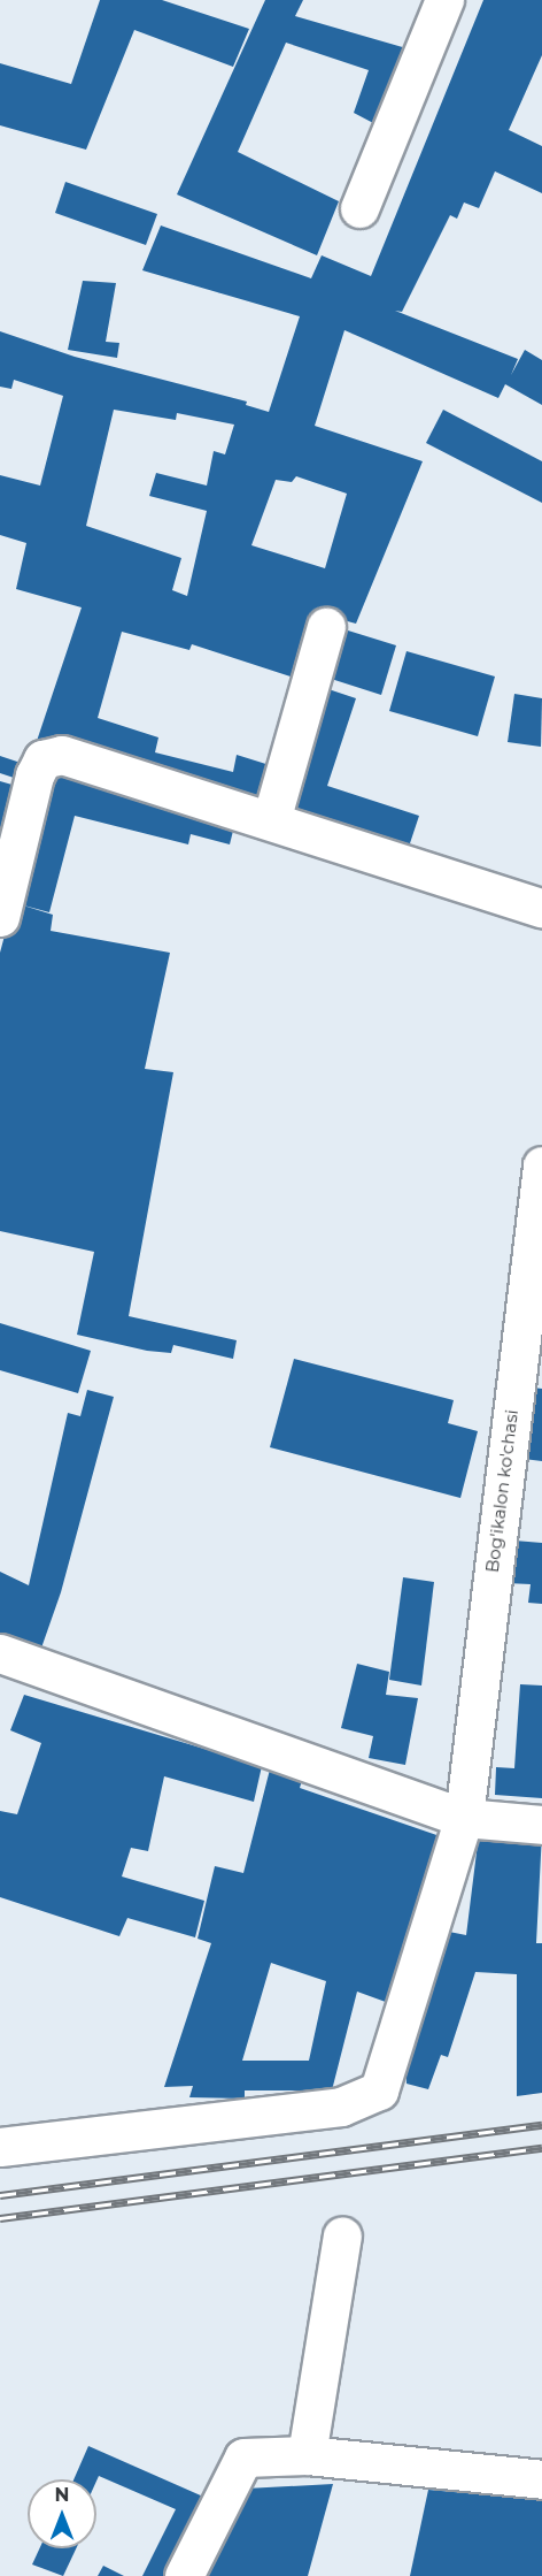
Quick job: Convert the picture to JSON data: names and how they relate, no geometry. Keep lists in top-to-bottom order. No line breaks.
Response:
{"streets":{"street":["Bog'ikalon ko'chasi"]},"north":"top"}
